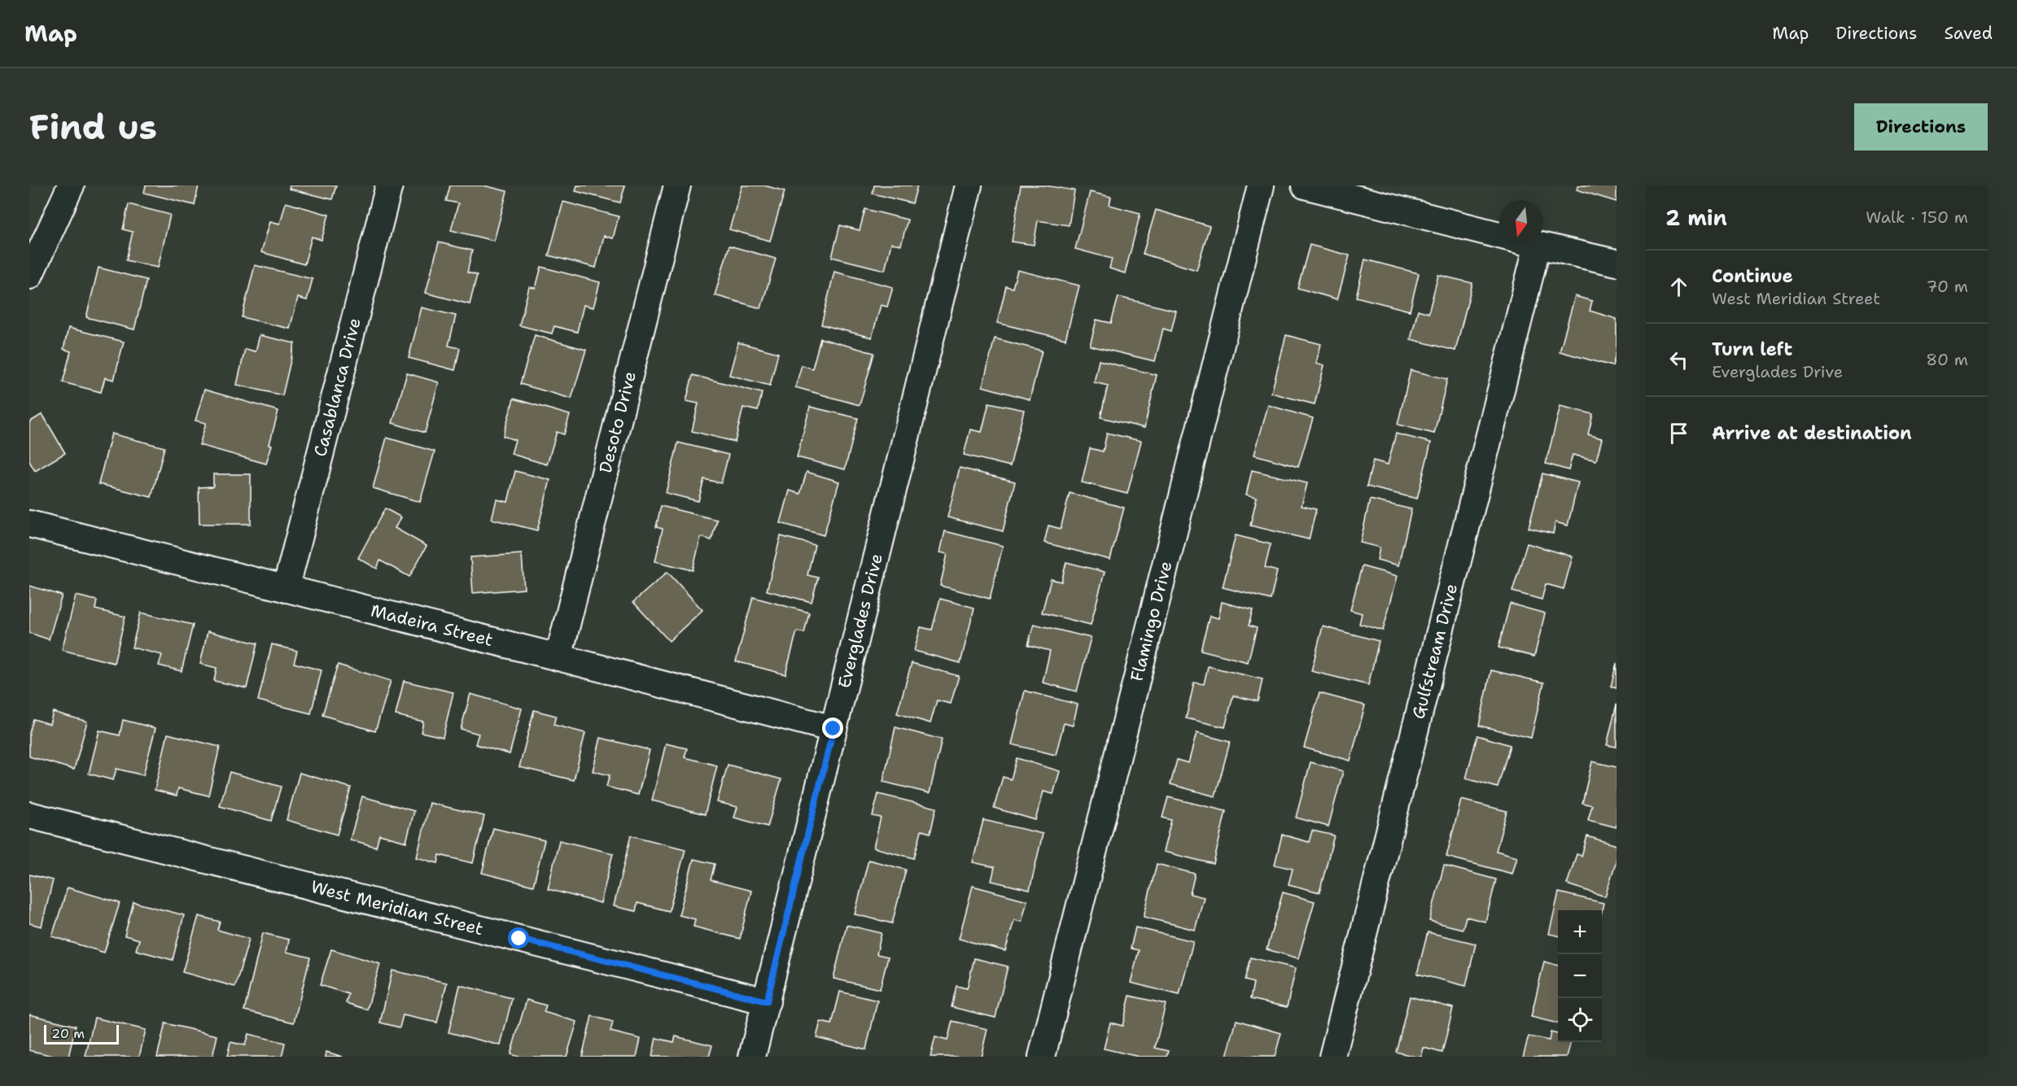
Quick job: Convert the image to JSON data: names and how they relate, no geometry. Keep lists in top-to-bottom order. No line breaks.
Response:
{"streets":{"street":["Casablanca Drive","Desoto Drive","Everglades Drive","Flamingo Drive","Madeira Street","Gulfstream Drive","West Meridian Street"]},"crossings":[["Casablanca Drive","Madeira Street"],["Desoto Drive","Madeira Street"],["Everglades Drive","Madeira Street"],["Everglades Drive","West Meridian Street"]],"scale_bar":"20 m","north":"bottom","page":{"header":"Map","nav":["Map","Directions","Saved"],"buttons":"Directions","title":"Find us","heading":["2 min","Walk · 150 m"],"list":[["Continue","West Meridian Street","70 m"],["Turn left","Everglades Drive","80 m"],"Arrive at destination"],"map_buttons":["+","−"],"scale":"20 m"}}
